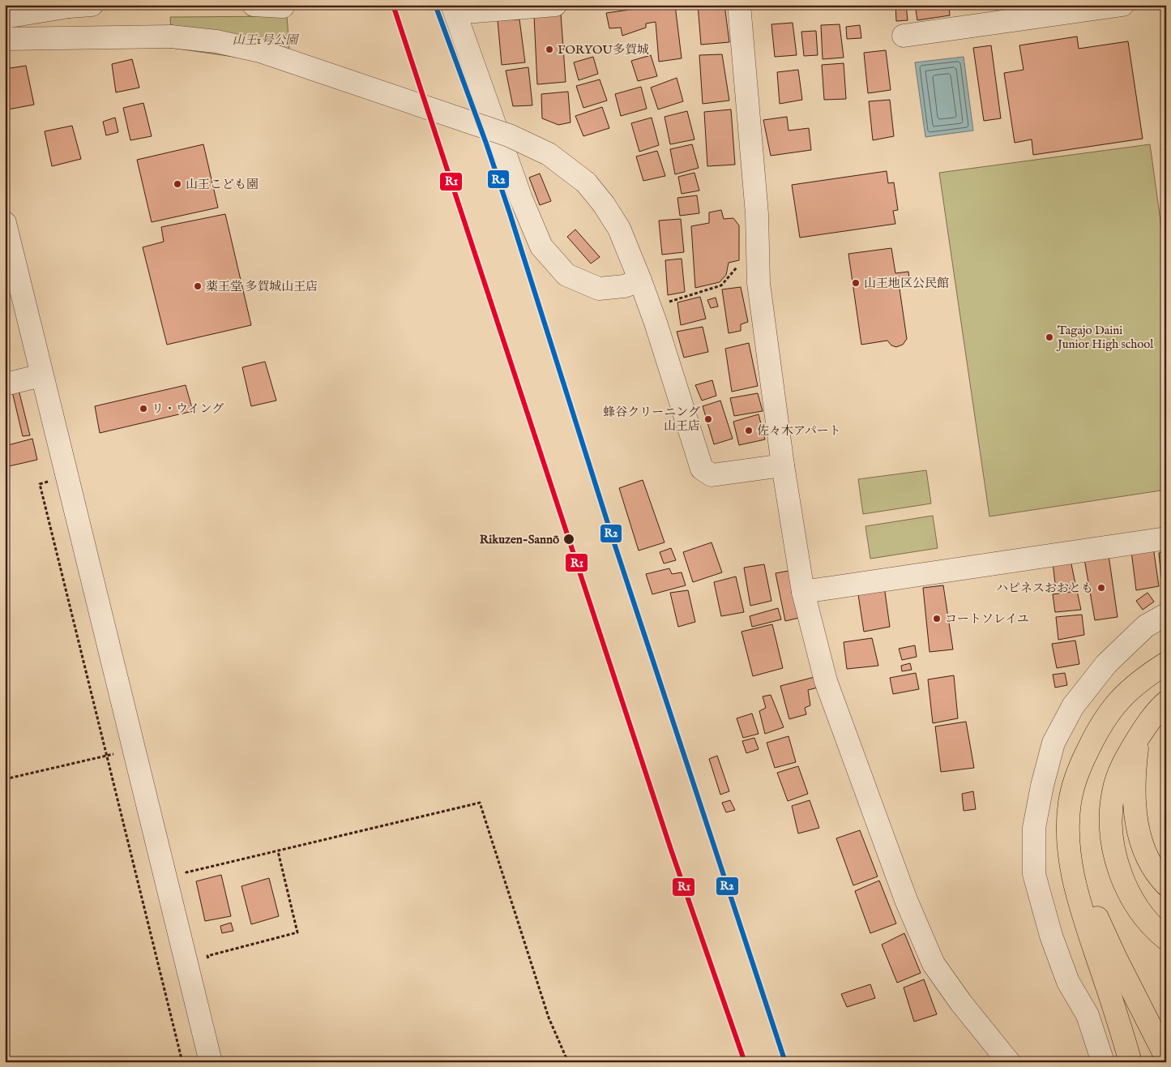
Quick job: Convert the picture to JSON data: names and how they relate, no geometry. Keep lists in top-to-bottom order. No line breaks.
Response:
{"parks":["山王1号公園"],"places":["FORYOU多賀城","山王こども園","山王地区公民館","薬王堂 多賀城山王店","Tagajo Daini Junior High school","リ・ウイング","蜂谷クリーニング 山王店","佐々木アパート","Rikuzen-Sannō","ハピネスおおとも","コートソレイユ"],"lines":["transit line R1","transit line R2"]}
